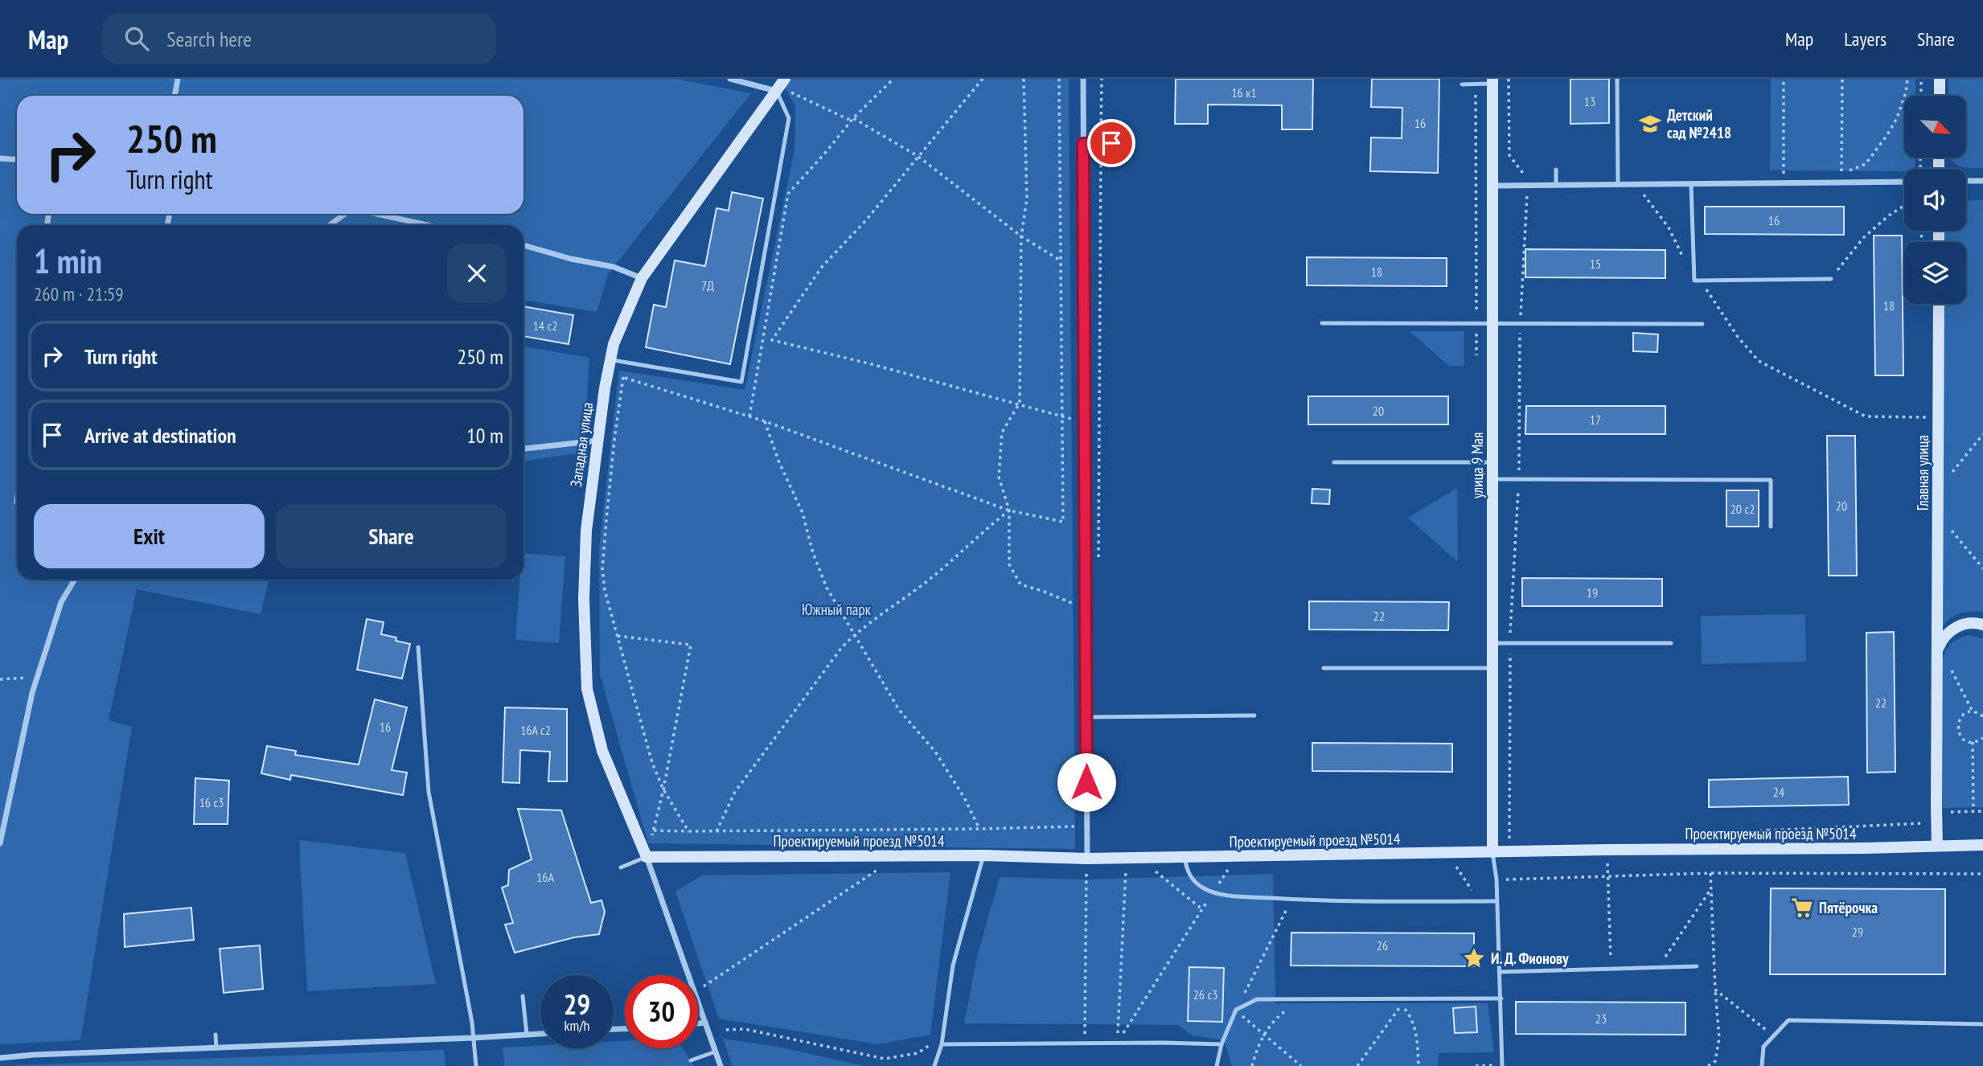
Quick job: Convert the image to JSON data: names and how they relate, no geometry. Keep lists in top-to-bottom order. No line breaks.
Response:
{"streets":{"street":["Западная улица","улица 9 Мая","Главная улица","Проектируемый проезд №5014"]},"crossings":[["Западная улица","Проектируемый проезд №5014"],["улица 9 Мая","Проектируемый проезд №5014"],["Главная улица","Проектируемый проезд №5014"]],"parks":["Южный парк"],"places":{"school or university":["Детский сад №2418"],"supermarket":["Пятёрочка"],"place":["И. Д. Фионову"]},"house_numbers":["16 к1","13","16","16","15","18","7Д","18","14 с2","20","17","20","20 с2","19","22","22","16","16А с2","24","16 с3","16А","29","26","26 с3","23"],"north":"bottom right","page":{"header":"Map","search":"Search here","nav":["Map","Layers","Share"],"turn":["250 m","Turn right"],"heading":["1 min","260 m · 21:59"],"list":[{"name":"Turn right","value":"250 m"},{"name":"Arrive at destination","value":"10 m"}],"buttons":["Exit","Share"],"speed":"29 km/h","limit":"30"}}
